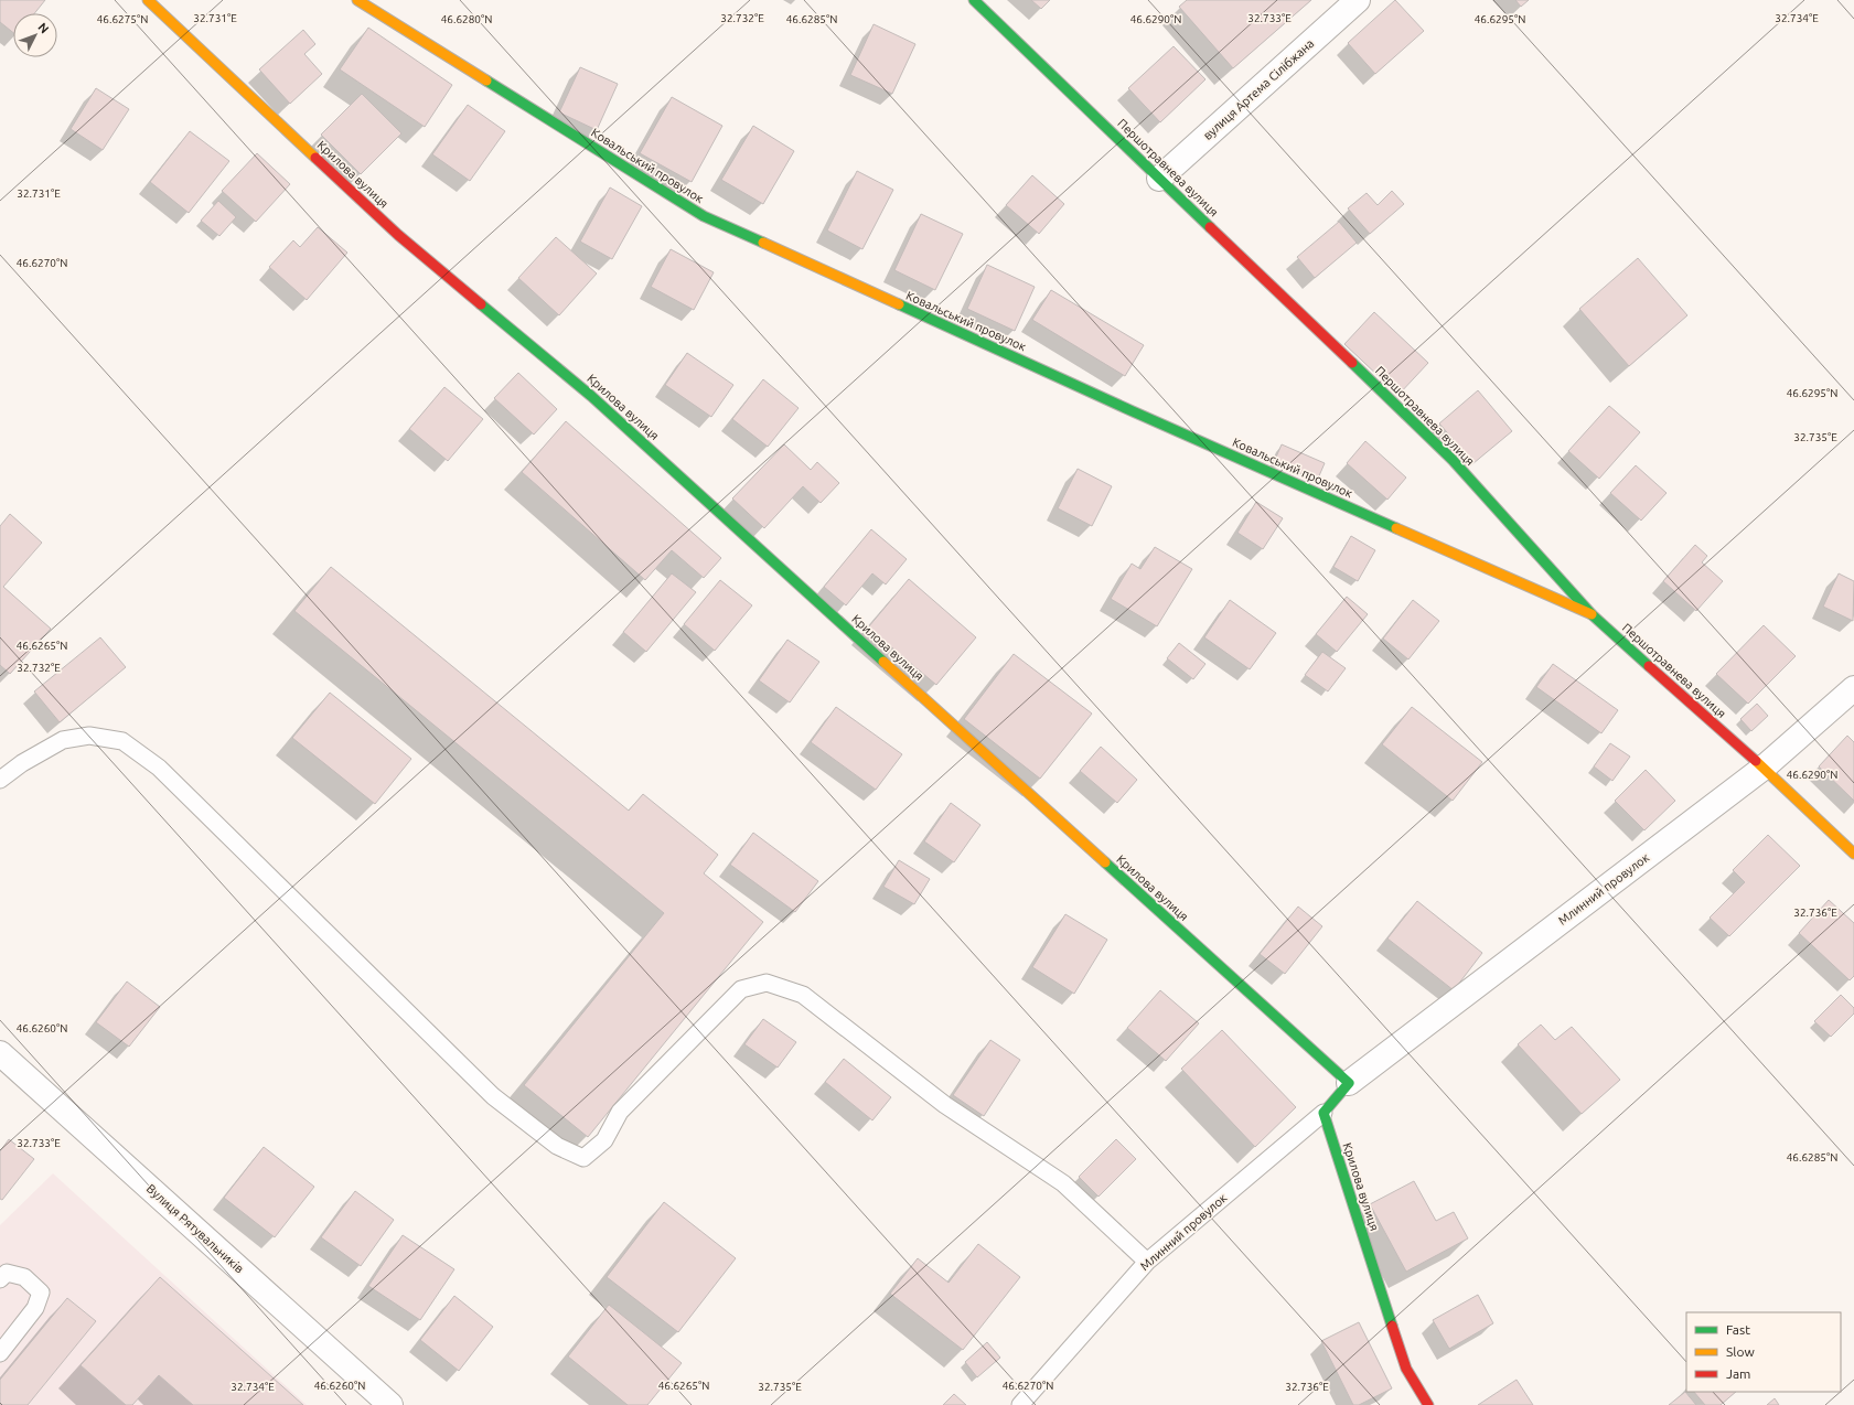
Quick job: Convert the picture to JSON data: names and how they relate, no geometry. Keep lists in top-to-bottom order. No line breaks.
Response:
{"streets":{"street":["вулиця Артема Сілібжана","Ковальський провулок","Першотравнева вулиця","Крилова вулиця","Млинний провулок","Вулиця Рятувальників"]},"crossings":[["вулиця Артема Сілібжана","Першотравнева вулиця"],["Ковальський провулок","Першотравнева вулиця"],["Першотравнева вулиця","Млинний провулок"],["Крилова вулиця","Млинний провулок"]],"legend":["Fast","Slow","Jam"],"north":"top right","coordinates":["32.731°E","32.732°E","32.733°E","32.734°E","46.6275°N","46.6280°N","46.6285°N","46.6290°N","46.6295°N","46.6270°N","32.735°E","46.6265°N","32.736°E","46.6260°N"]}
